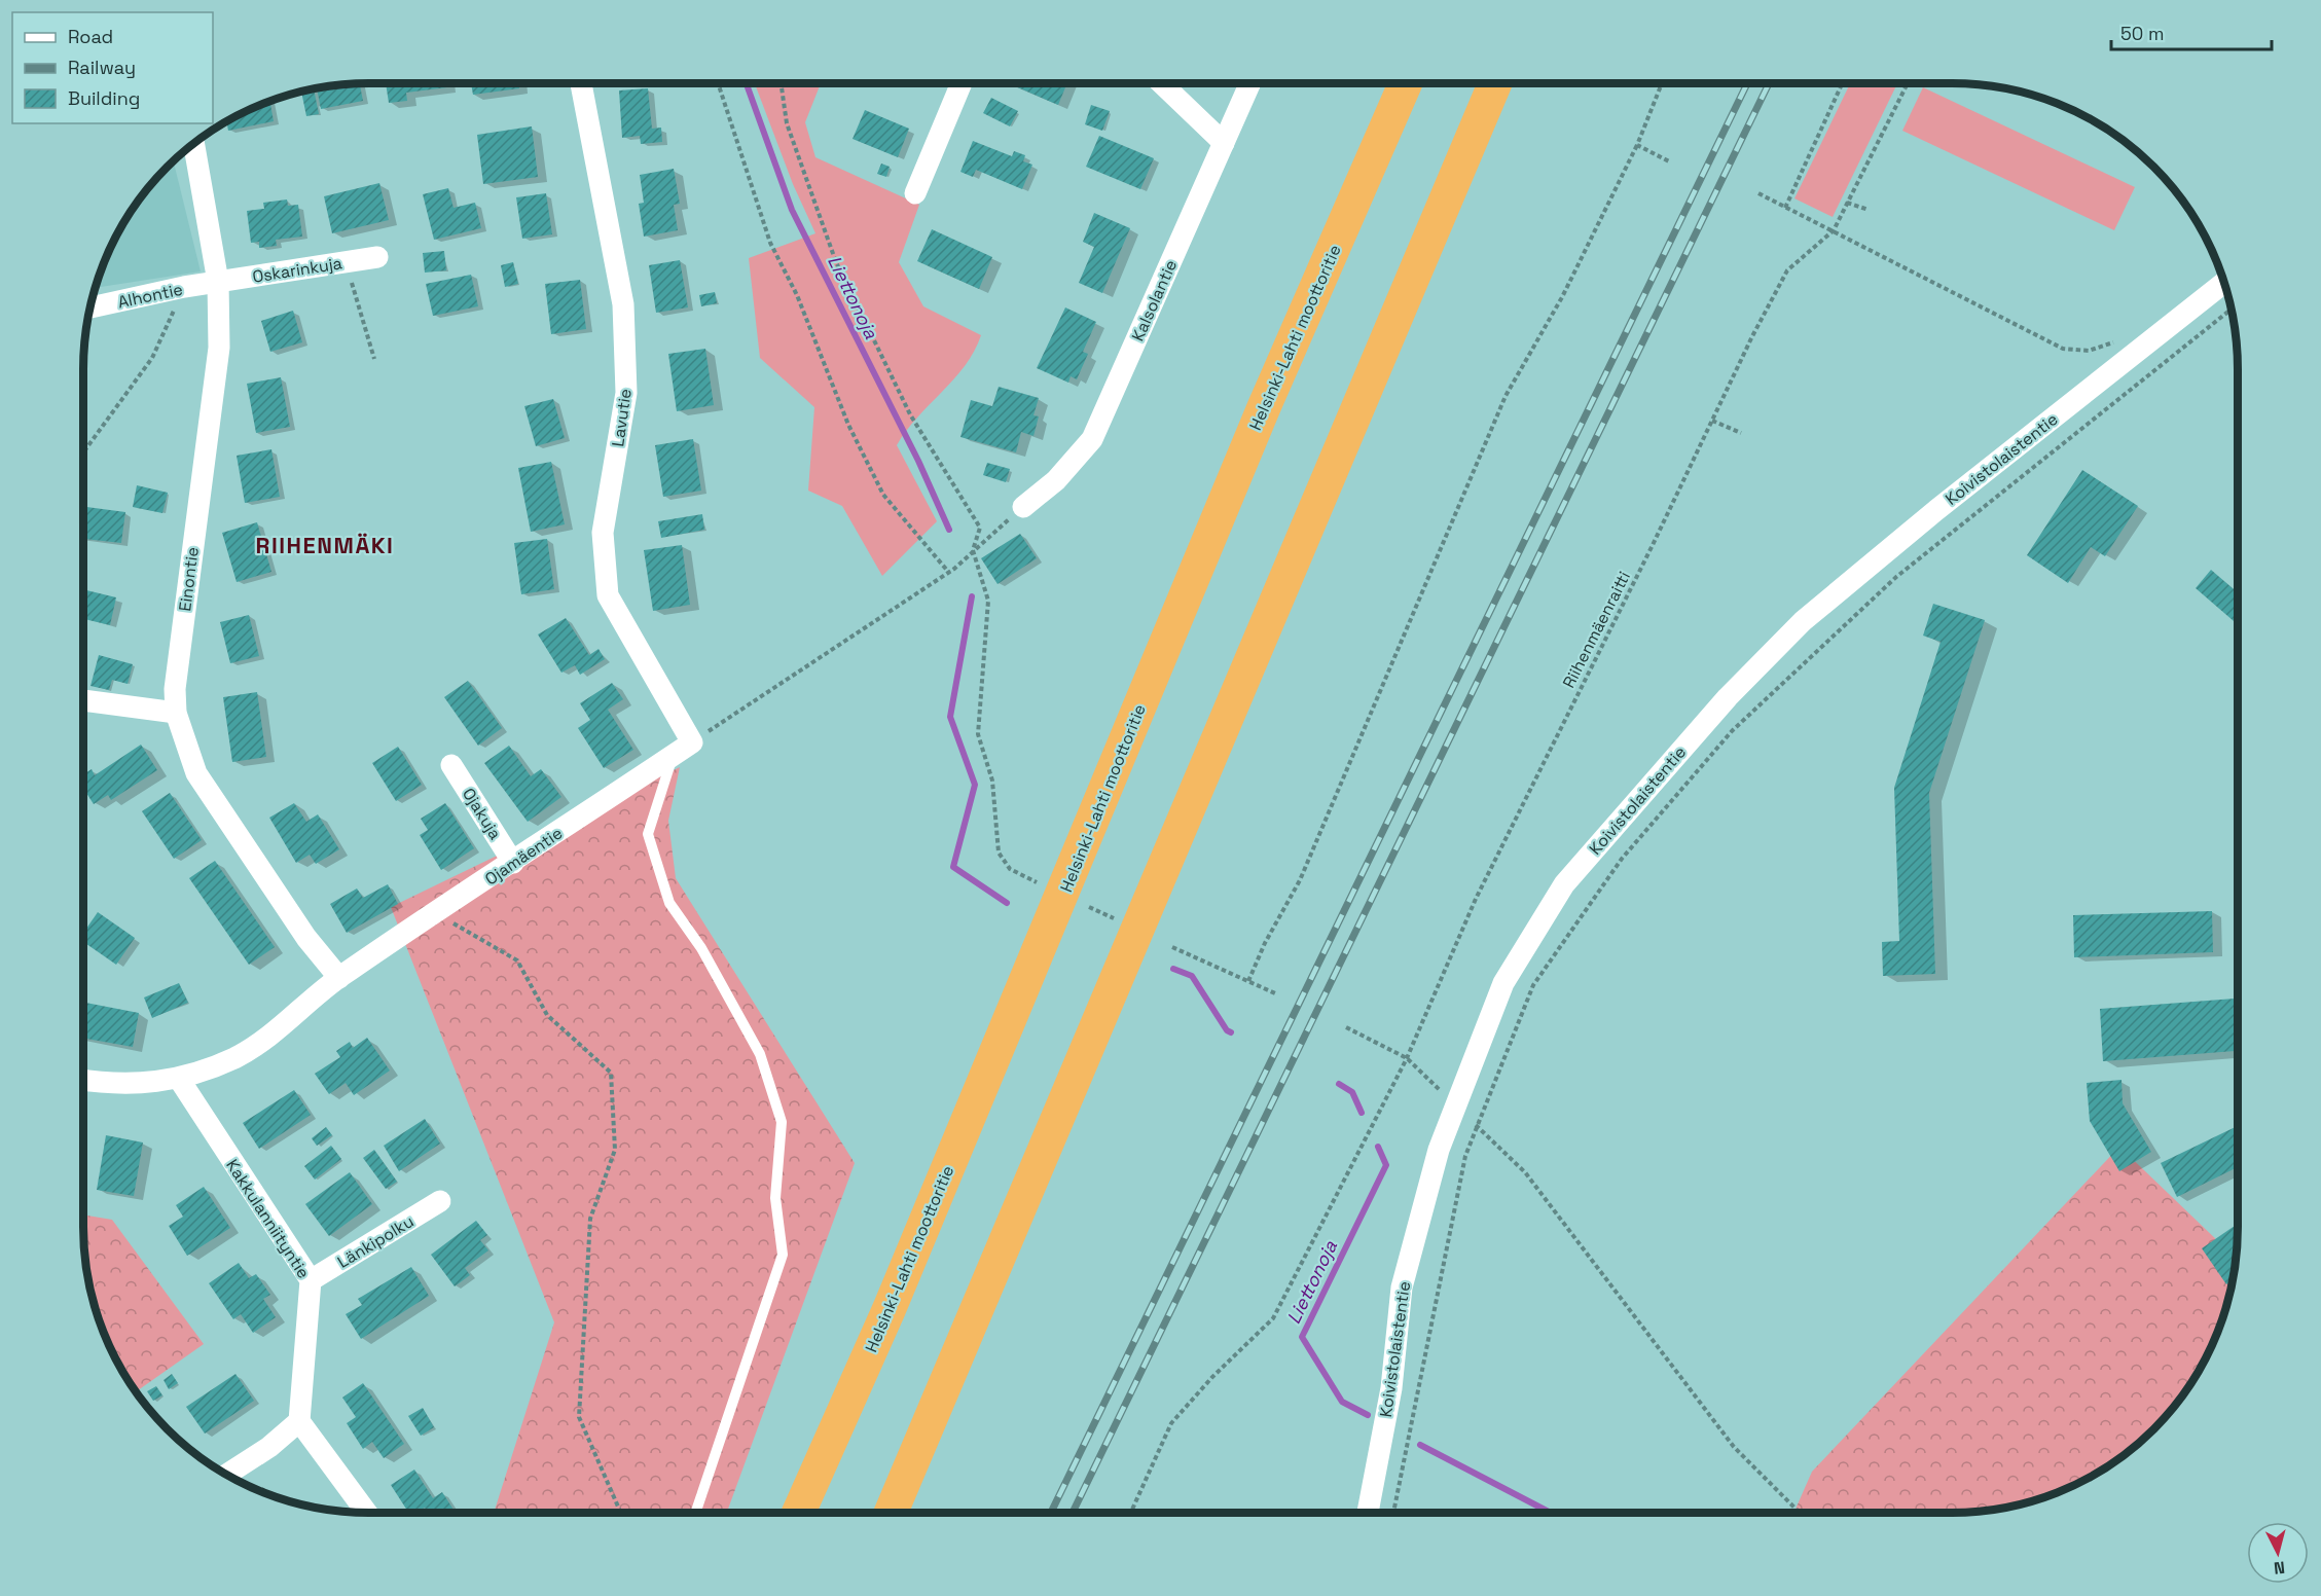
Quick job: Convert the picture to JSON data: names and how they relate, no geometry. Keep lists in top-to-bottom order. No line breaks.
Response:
{"streets":{"highway":["Helsinki-Lahti moottoritie"],"street":["Oskarinkuja","Alhontie","Kalsolantie","Lavutie","Koivistolaistentie","Einontie","Ojakuja","Ojamäentie","Kakkulanniityntie","Länkipolku"],"path":["Riihenmäenraitti"]},"crossings":[["Oskarinkuja","Alhontie"],["Oskarinkuja","Einontie"],["Alhontie","Einontie"],["Lavutie","Ojamäentie"],["Einontie","Ojamäentie"],["Ojakuja","Ojamäentie"],["Ojamäentie","Kakkulanniityntie"],["Kakkulanniityntie","Länkipolku"]],"districts":["RIIHENMÄKI"],"water":["Liettonoja"],"legend":["Road","Railway","Building"],"scale_bar":"50 m","north":"bottom"}
